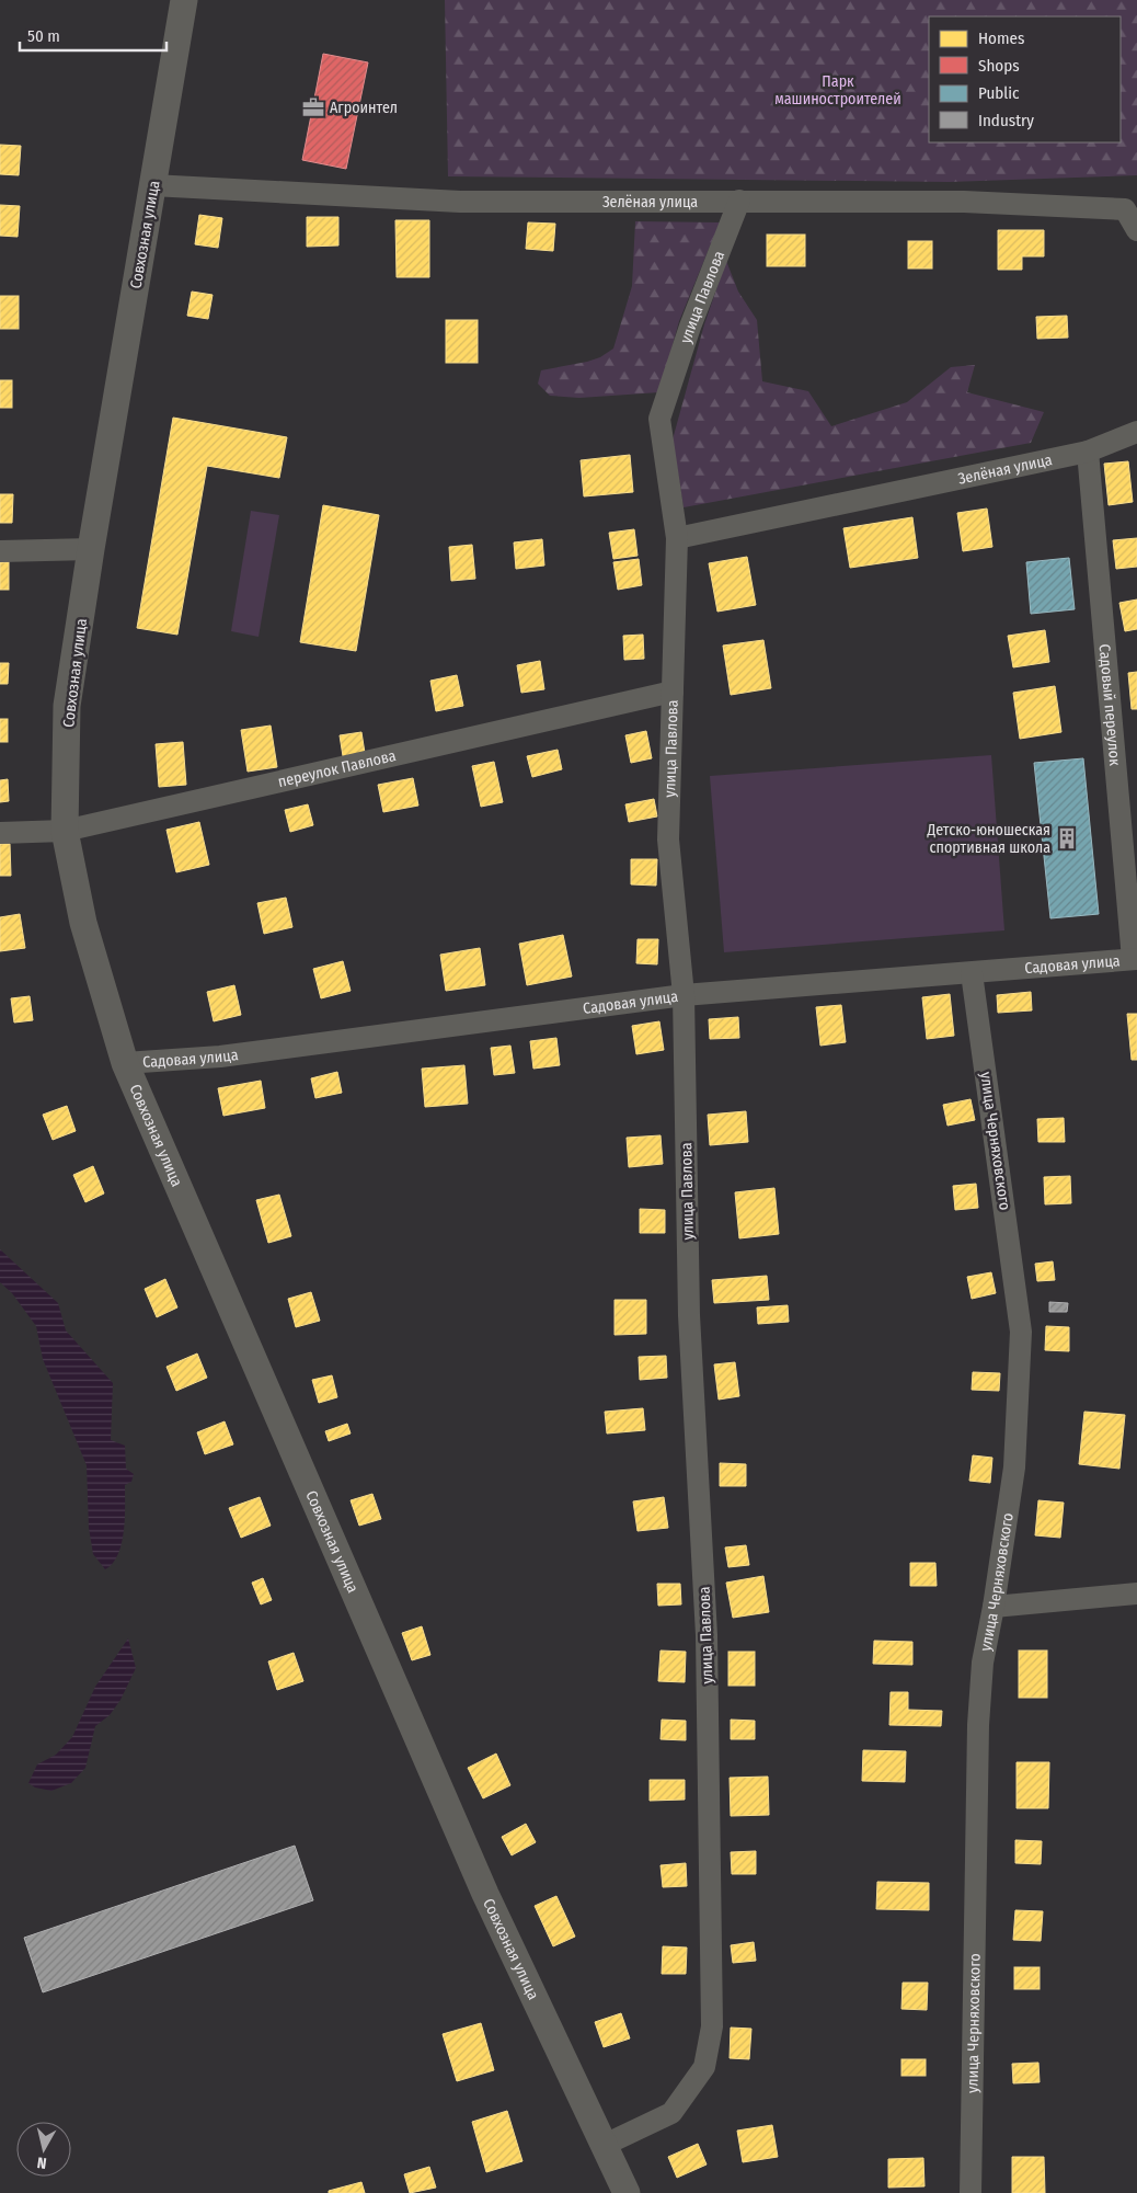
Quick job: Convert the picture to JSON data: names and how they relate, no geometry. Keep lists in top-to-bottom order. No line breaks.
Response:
{"streets":{"street":["Зелёная улица","Совхозная улица","улица Павлова","Садовый переулок","переулок Павлова","Садовая улица","улица Черняховского"]},"crossings":[["Зелёная улица","Совхозная улица"],["Зелёная улица","улица Павлова"],["Зелёная улица","Садовый переулок"],["Совхозная улица","улица Павлова"],["Совхозная улица","переулок Павлова"],["Совхозная улица","Садовая улица"],["улица Павлова","переулок Павлова"],["улица Павлова","Садовая улица"],["Садовый переулок","Садовая улица"],["Садовая улица","улица Черняховского"]],"parks":["Парк машиностроителей"],"places":{"office":["Агроинтел"],"building":["Детско-юношеская спортивная школа"]},"legend":["Homes","Shops","Public","Industry"],"scale_bar":"50 m","north":"bottom"}
